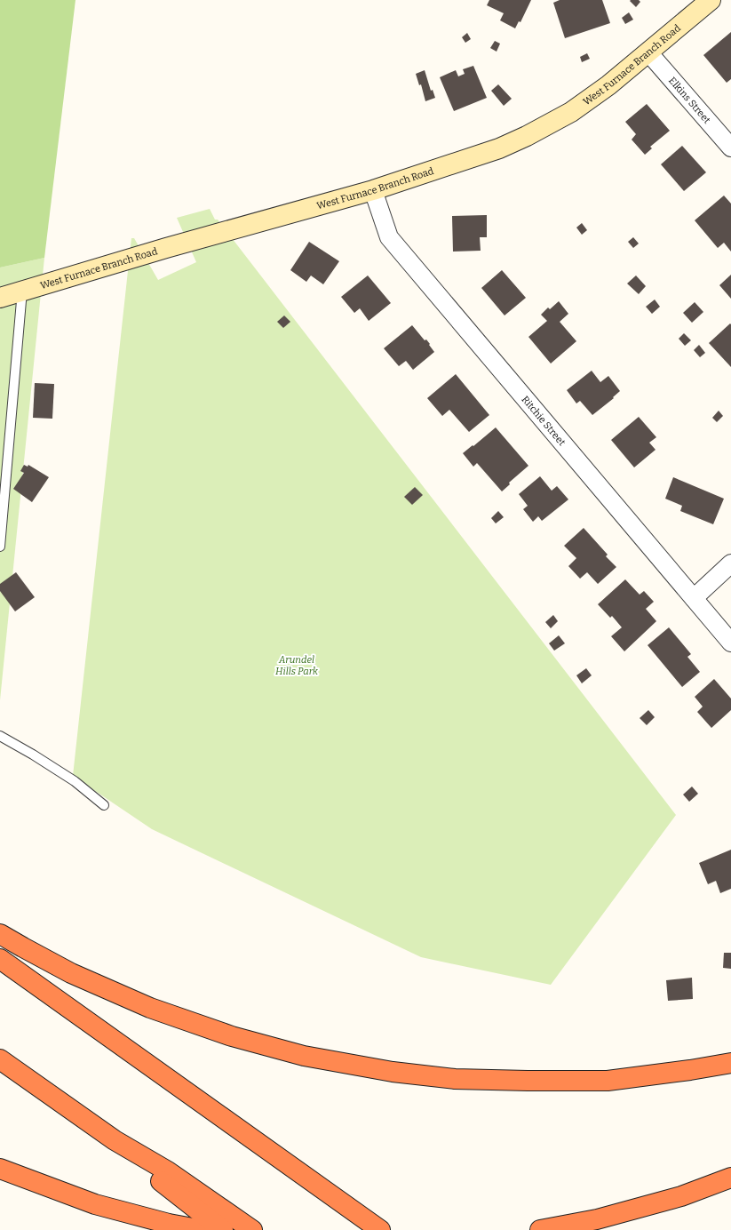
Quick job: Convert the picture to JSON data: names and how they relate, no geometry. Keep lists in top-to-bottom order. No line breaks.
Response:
{"streets":{"main road":["West Furnace Branch Road"],"street":["Elkins Street","Ritchie Street"]},"crossings":[["West Furnace Branch Road","Elkins Street"],["West Furnace Branch Road","Ritchie Street"]],"parks":["Arundel Hills Park"]}
